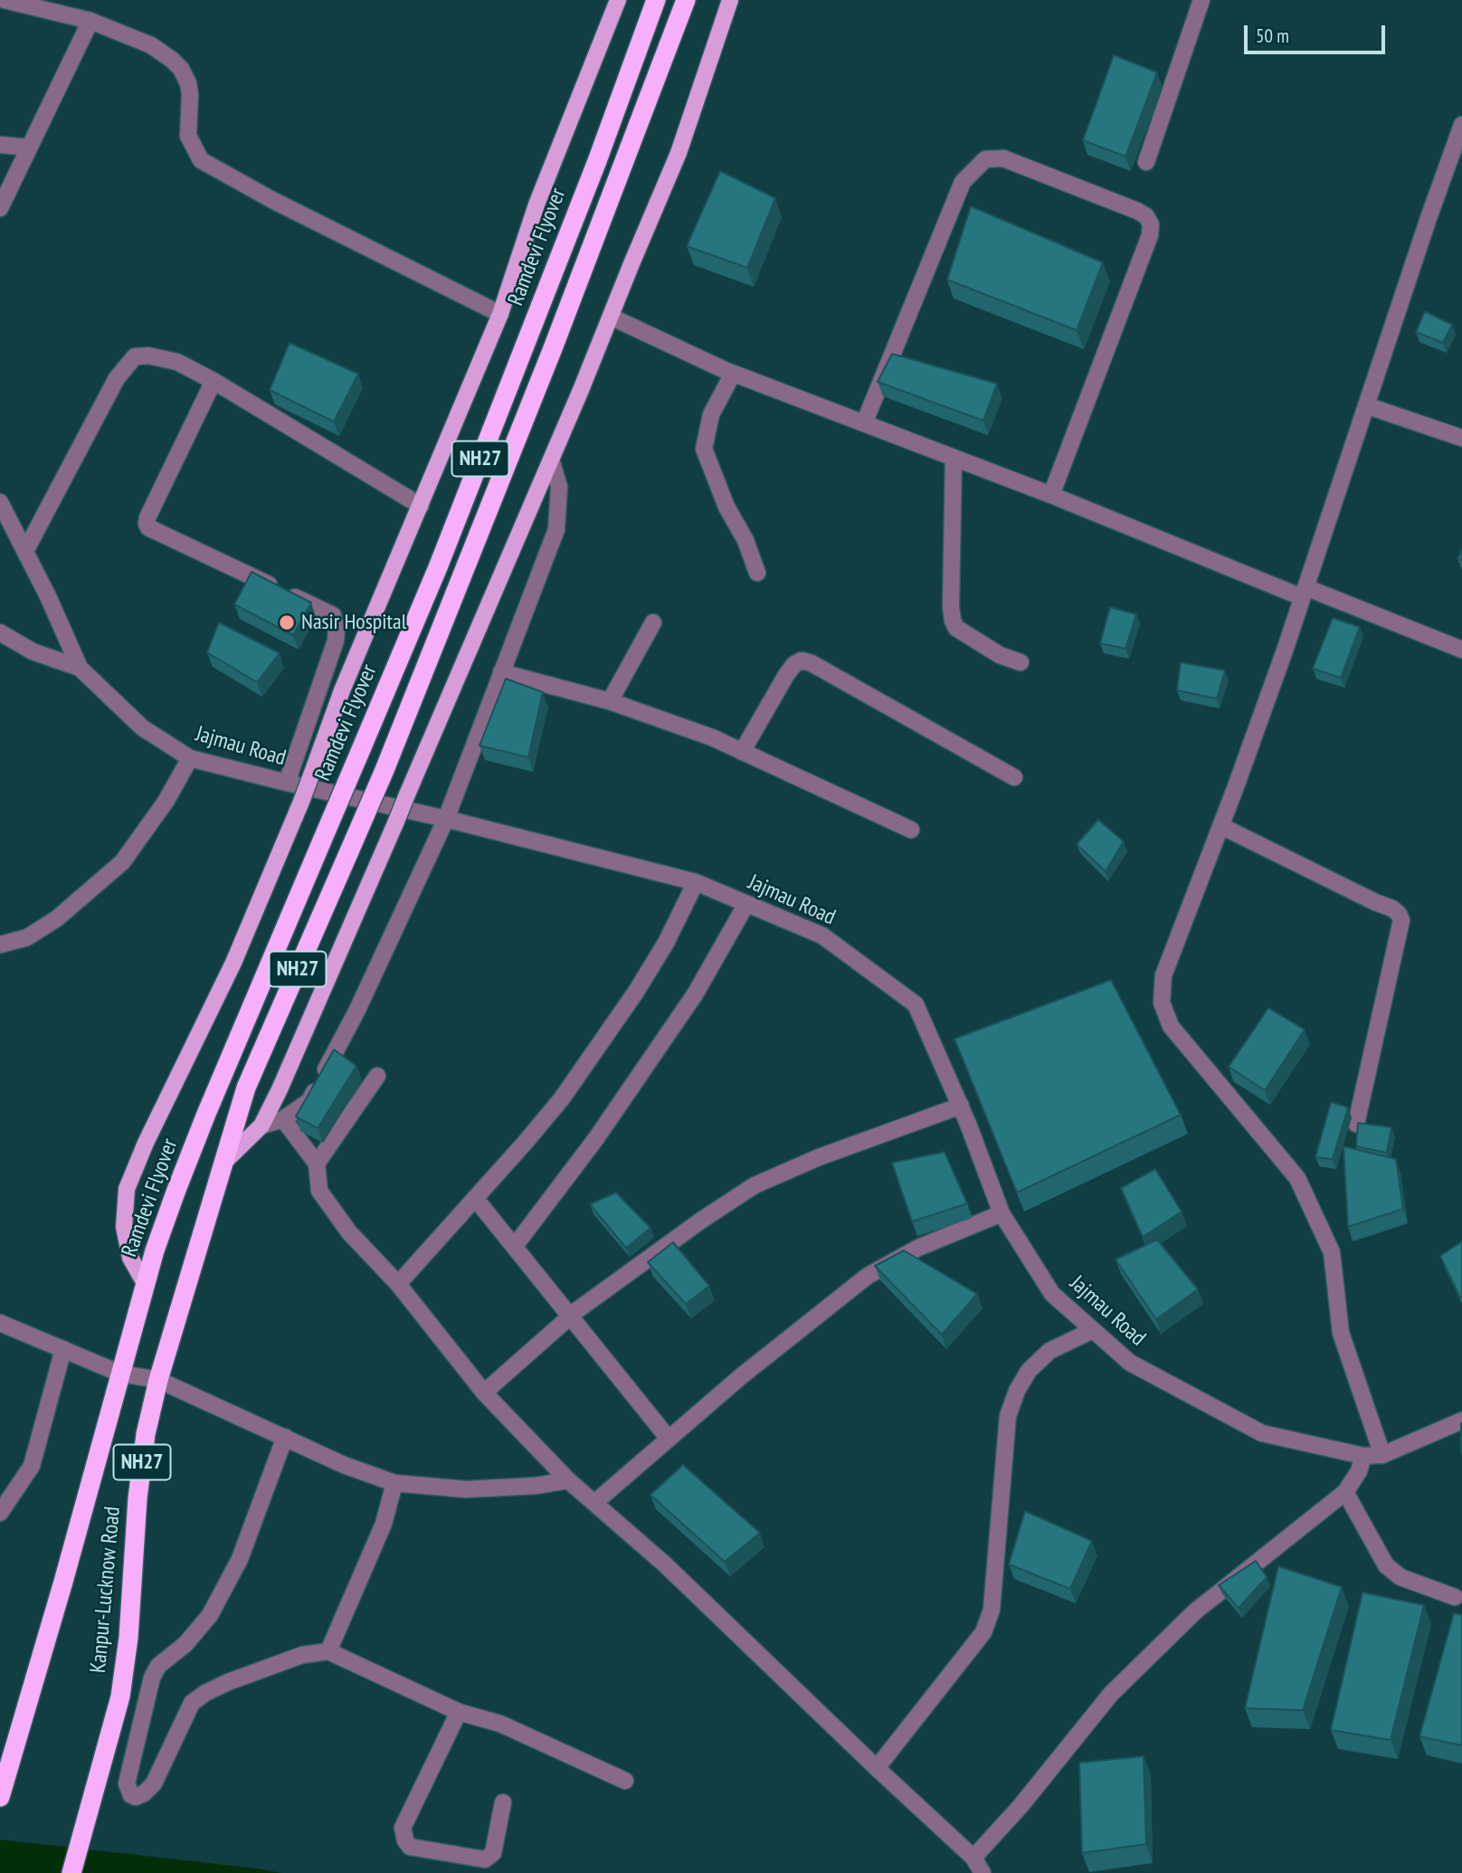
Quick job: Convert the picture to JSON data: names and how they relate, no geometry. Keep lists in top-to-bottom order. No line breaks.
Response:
{"streets":{"highway":["Ramdevi Flyover","NH27","Kanpur-Lucknow Road"],"street":["Jajmau Road"]},"crossings":[["Ramdevi Flyover","Kanpur-Lucknow Road"],["NH27","Kanpur-Lucknow Road"]],"places":["Nasir Hospital"],"scale_bar":"50 m"}
